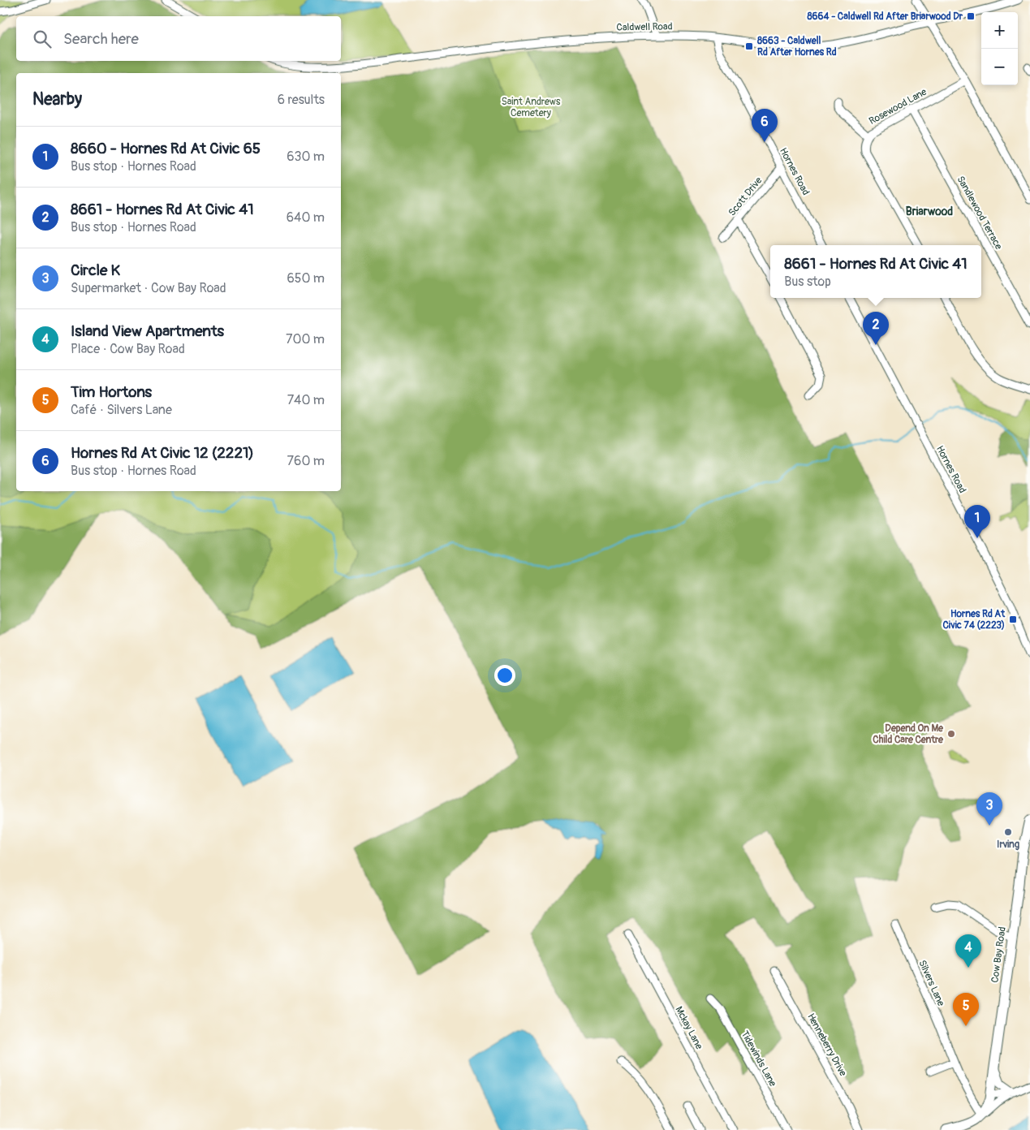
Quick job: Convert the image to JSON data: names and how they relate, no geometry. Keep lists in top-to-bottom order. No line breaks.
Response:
{"streets":{"main road":["Cow Bay Road"],"street":["Caldwell Road","Rosewood Lane","Hornes Road","Scott Drive","Sandlewood Terrace","Silvers Lane","Mckay Lane","Henneberry Drive","Tidewinds Lane"]},"crossings":[["Caldwell Road","Hornes Road"],["Rosewood Lane","Sandlewood Terrace"],["Hornes Road","Scott Drive"],["Cow Bay Road","Silvers Lane"]],"districts":["Briarwood"],"parks":["Saint Andrews Cemetery"],"places":{"transit":["8664 - Caldwell Rd After Briarwood Dr","8663 - Caldwell Rd After Hornes Rd","Hornes Rd At Civic 74 (2223)"],"other":["Depend On Me Child Care Centre","Irving"]},"page":{"map_buttons":["+","−"],"search":"Search here","heading":["Nearby","6 results"],"pins":["6","2","1","3","4","5"],"list":[{"mark":"1","name":"8660 - Hornes Rd At Civic 65","note":"Bus stop · Hornes Road","value":"630 m"},{"mark":"2","name":"8661 - Hornes Rd At Civic 41","note":"Bus stop · Hornes Road","value":"640 m"},{"mark":"3","name":"Circle K","note":"Supermarket · Cow Bay Road","value":"650 m"},{"mark":"4","name":"Island View Apartments","note":"Place · Cow Bay Road","value":"700 m"},{"mark":"5","name":"Tim Hortons","note":"Café · Silvers Lane","value":"740 m"},{"mark":"6","name":"Hornes Rd At Civic 12 (2221)","note":"Bus stop · Hornes Road","value":"760 m"}],"popup":["8661 - Hornes Rd At Civic 41","Bus stop"]}}
